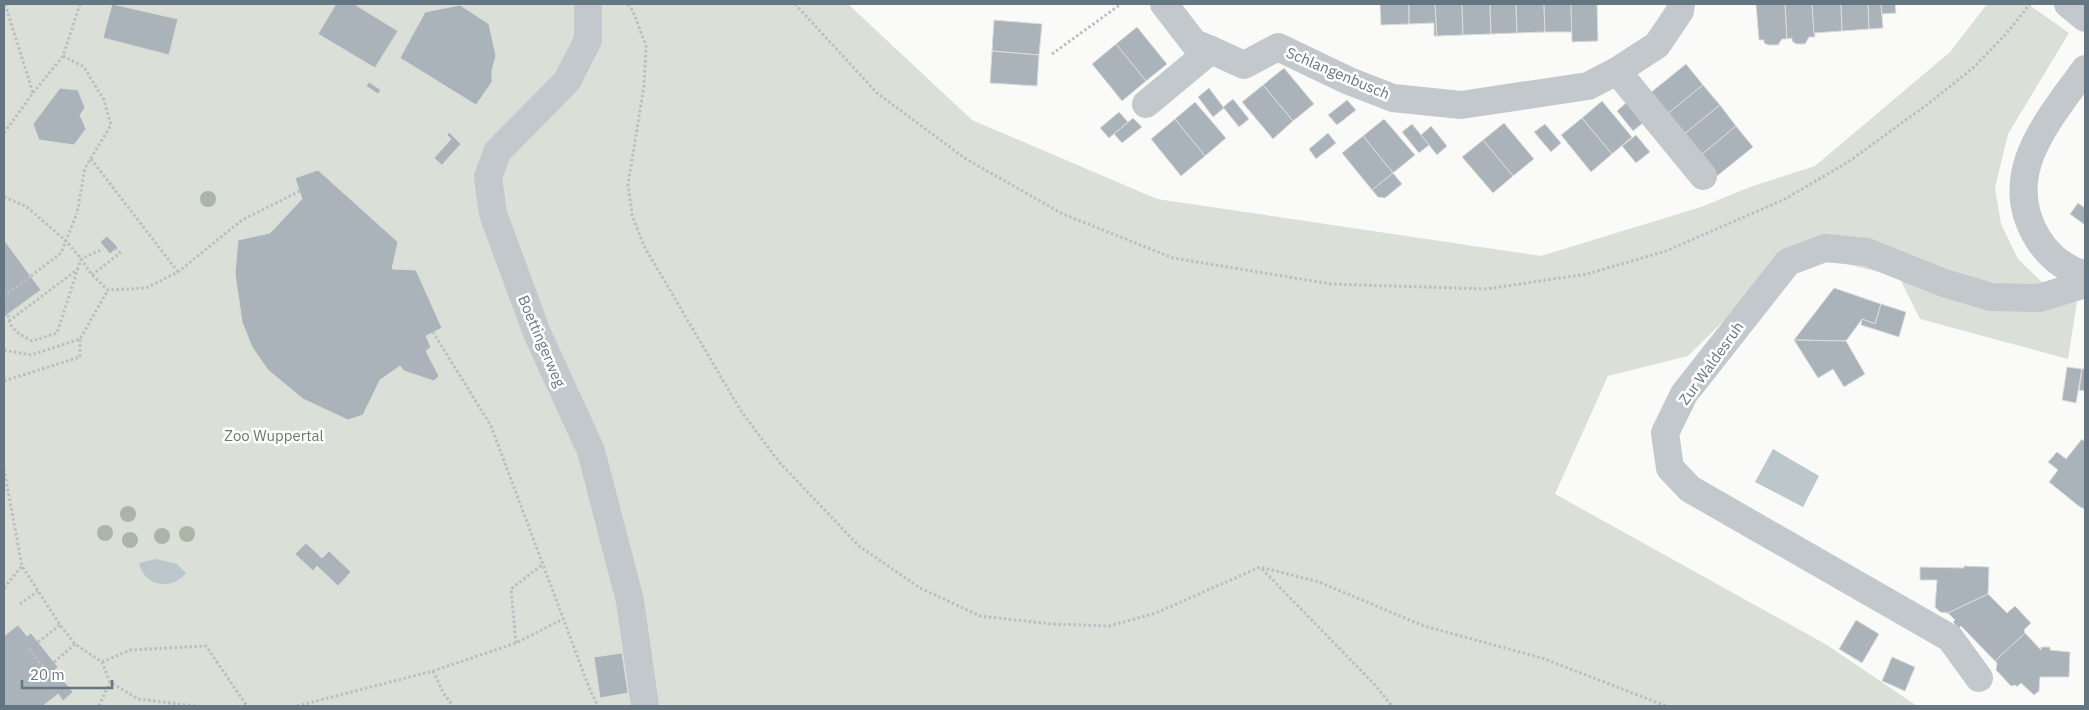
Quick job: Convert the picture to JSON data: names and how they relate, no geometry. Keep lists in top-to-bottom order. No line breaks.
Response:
{"streets":{"street":["Schlangenbusch","Boettingerweg","Zur Waldesruh"]},"parks":["Zoo Wuppertal"],"scale_bar":"20 m"}
